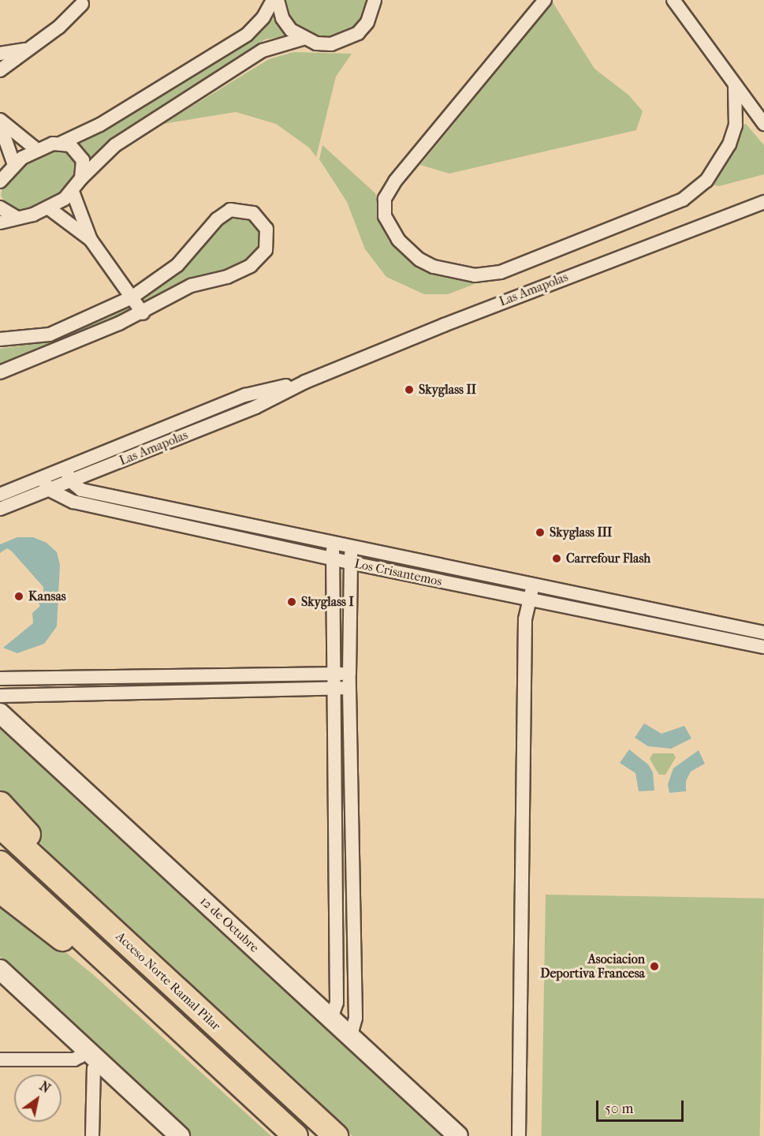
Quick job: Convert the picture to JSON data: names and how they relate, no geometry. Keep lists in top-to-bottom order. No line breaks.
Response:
{"streets":{"highway":["Acceso Norte Ramal Pilar"],"street":["Las Amapolas","Los Crisantemos","12 de Octubre"]},"crossings":[["Las Amapolas","Los Crisantemos"]],"places":["Skyglass II","Skyglass III","Carrefour Flash","Kansas","Skyglass I","Asociacion Deportiva Francesa"],"scale_bar":"50 m","north":"top right"}
